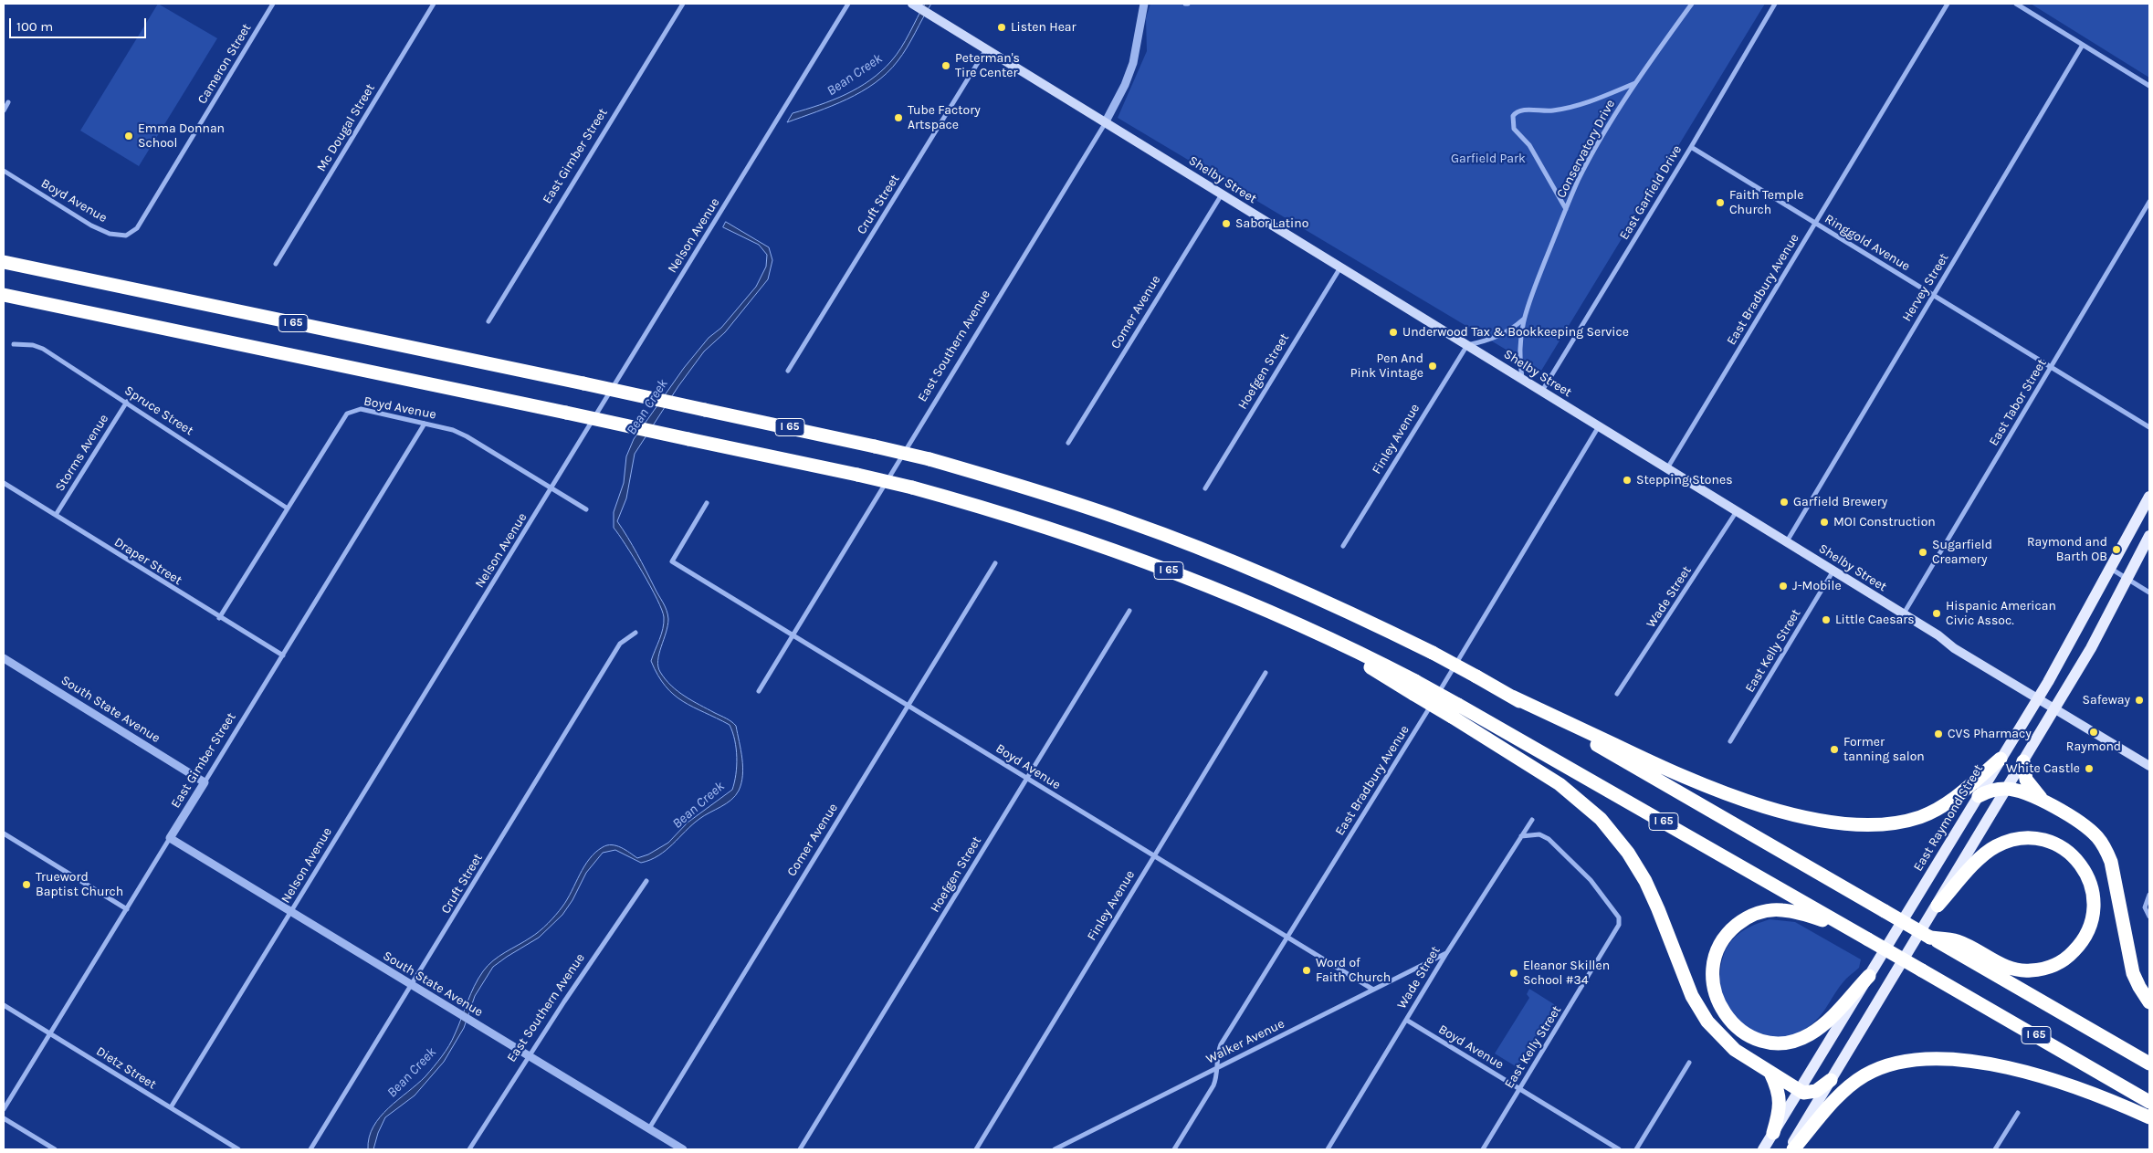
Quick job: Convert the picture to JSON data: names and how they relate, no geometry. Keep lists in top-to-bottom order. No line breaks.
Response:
{"streets":{"highway":["I 65"],"main road":["Shelby Street","East Raymond Street"],"street":["Cameron Street","Mc Dougal Street","Conservatory Drive","East Gimber Street","East Garfield Drive","Boyd Avenue","Cruft Street","Nelson Avenue","Ringgold Avenue","Hervey Street","East Bradbury Avenue","Comer Avenue","East Southern Avenue","Hoefgen Street","East Tabor Street","Spruce Street","Finley Avenue","Storms Avenue","Draper Street","Wade Street","East Kelly Street","South State Avenue","Walker Avenue","Dietz Street"]},"crossings":[["Cameron Street","Boyd Avenue"],["Conservatory Drive","Shelby Street"],["East Gimber Street","Boyd Avenue"],["East Gimber Street","Draper Street"],["East Gimber Street","South State Avenue"],["East Gimber Street","Dietz Street"],["Shelby Street","East Garfield Drive"],["Shelby Street","Cruft Street"],["Shelby Street","Hervey Street"],["Shelby Street","East Bradbury Avenue"],["Shelby Street","Comer Avenue"],["Shelby Street","East Southern Avenue"],["Shelby Street","Hoefgen Street"],["Shelby Street","East Tabor Street"],["Shelby Street","Finley Avenue"],["Shelby Street","Wade Street"],["Shelby Street","East Kelly Street"],["Shelby Street","East Raymond Street"],["East Garfield Drive","Ringgold Avenue"],["Boyd Avenue","Nelson Avenue"],["Boyd Avenue","East Bradbury Avenue"],["Boyd Avenue","Comer Avenue"],["Boyd Avenue","East Southern Avenue"],["Boyd Avenue","Hoefgen Street"],["Boyd Avenue","Spruce Street"],["Boyd Avenue","Finley Avenue"],["Boyd Avenue","Draper Street"],["Boyd Avenue","Wade Street"],["Boyd Avenue","East Kelly Street"],["Boyd Avenue","Walker Avenue"],["Cruft Street","South State Avenue"],["Nelson Avenue","South State Avenue"],["Nelson Avenue","Dietz Street"],["Ringgold Avenue","Hervey Street"],["Ringgold Avenue","East Bradbury Avenue"],["Ringgold Avenue","East Tabor Street"],["East Bradbury Avenue","Walker Avenue"],["Comer Avenue","South State Avenue"],["East Southern Avenue","South State Avenue"],["Spruce Street","Storms Avenue"],["Storms Avenue","Draper Street"],["Wade Street","East Kelly Street"],["Wade Street","Walker Avenue"]],"water":["Bean Creek"],"parks":["Garfield Park"],"places":["Listen Hear","Peterman's Tire Center","Tube Factory Artspace","Emma Donnan School","Faith Temple Church","Sabor Latino","Underwood Tax & Bookkeeping Service","Pen And Pink Vintage","Stepping Stones","Garfield Brewery","MOI Construction","Raymond and Barth OB","Sugarfield Creamery","J-Mobile","Hispanic American Civic Assoc.","Little Caesars","Safeway","Raymond","CVS Pharmacy","Former tanning salon","White Castle","Trueword Baptist Church","Word of Faith Church","Eleanor Skillen School #34"],"scale_bar":"100 m"}
